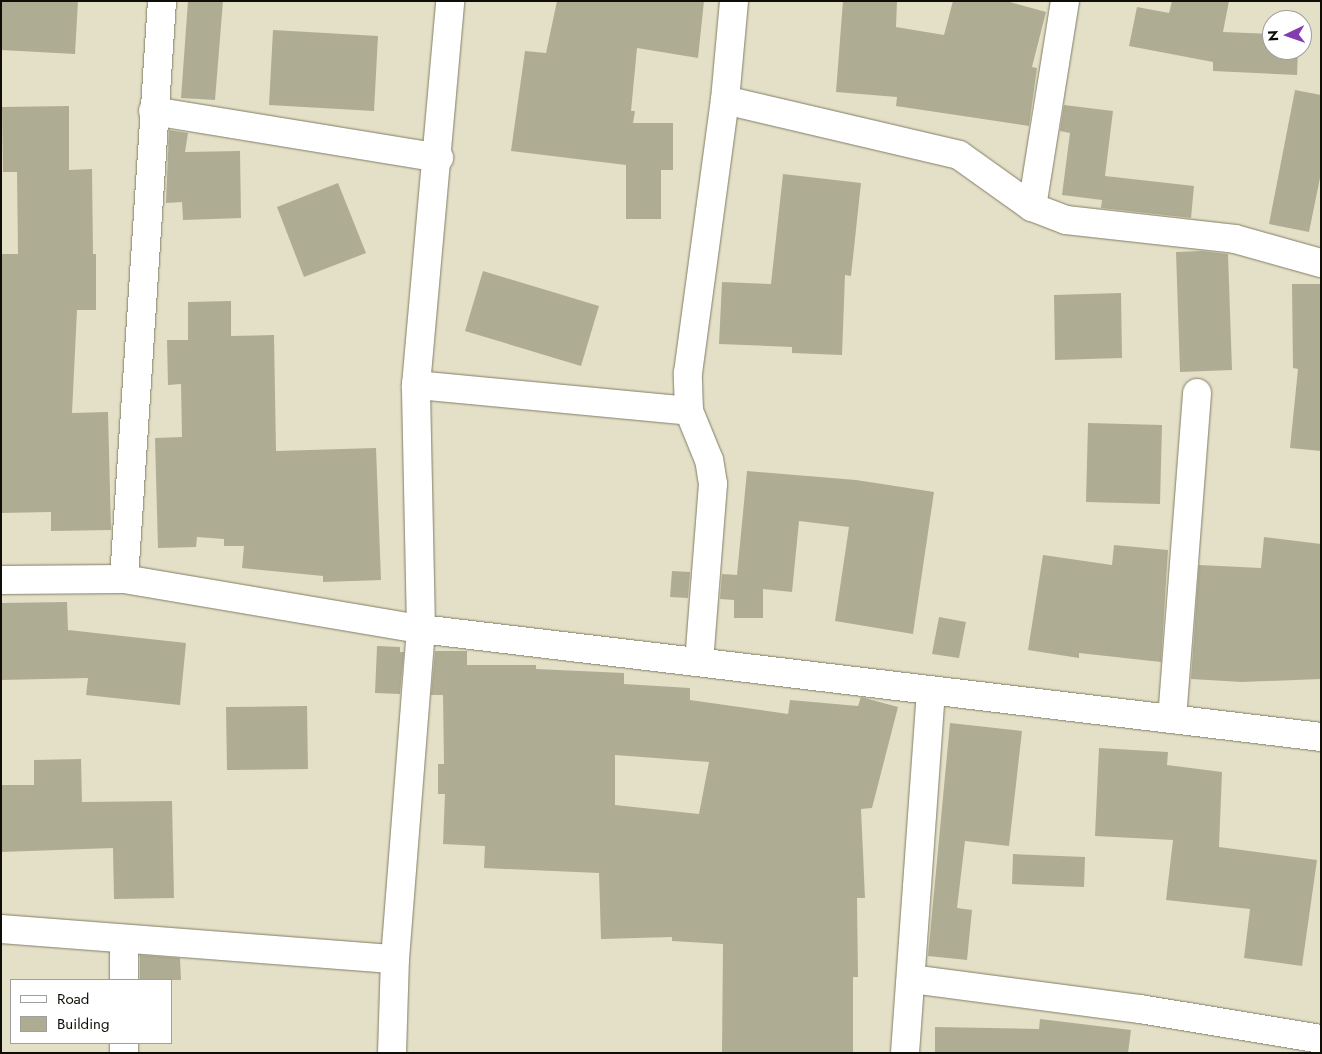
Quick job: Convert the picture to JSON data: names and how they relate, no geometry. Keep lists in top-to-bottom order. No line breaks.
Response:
{"legend":["Road","Building"],"north":"left"}
